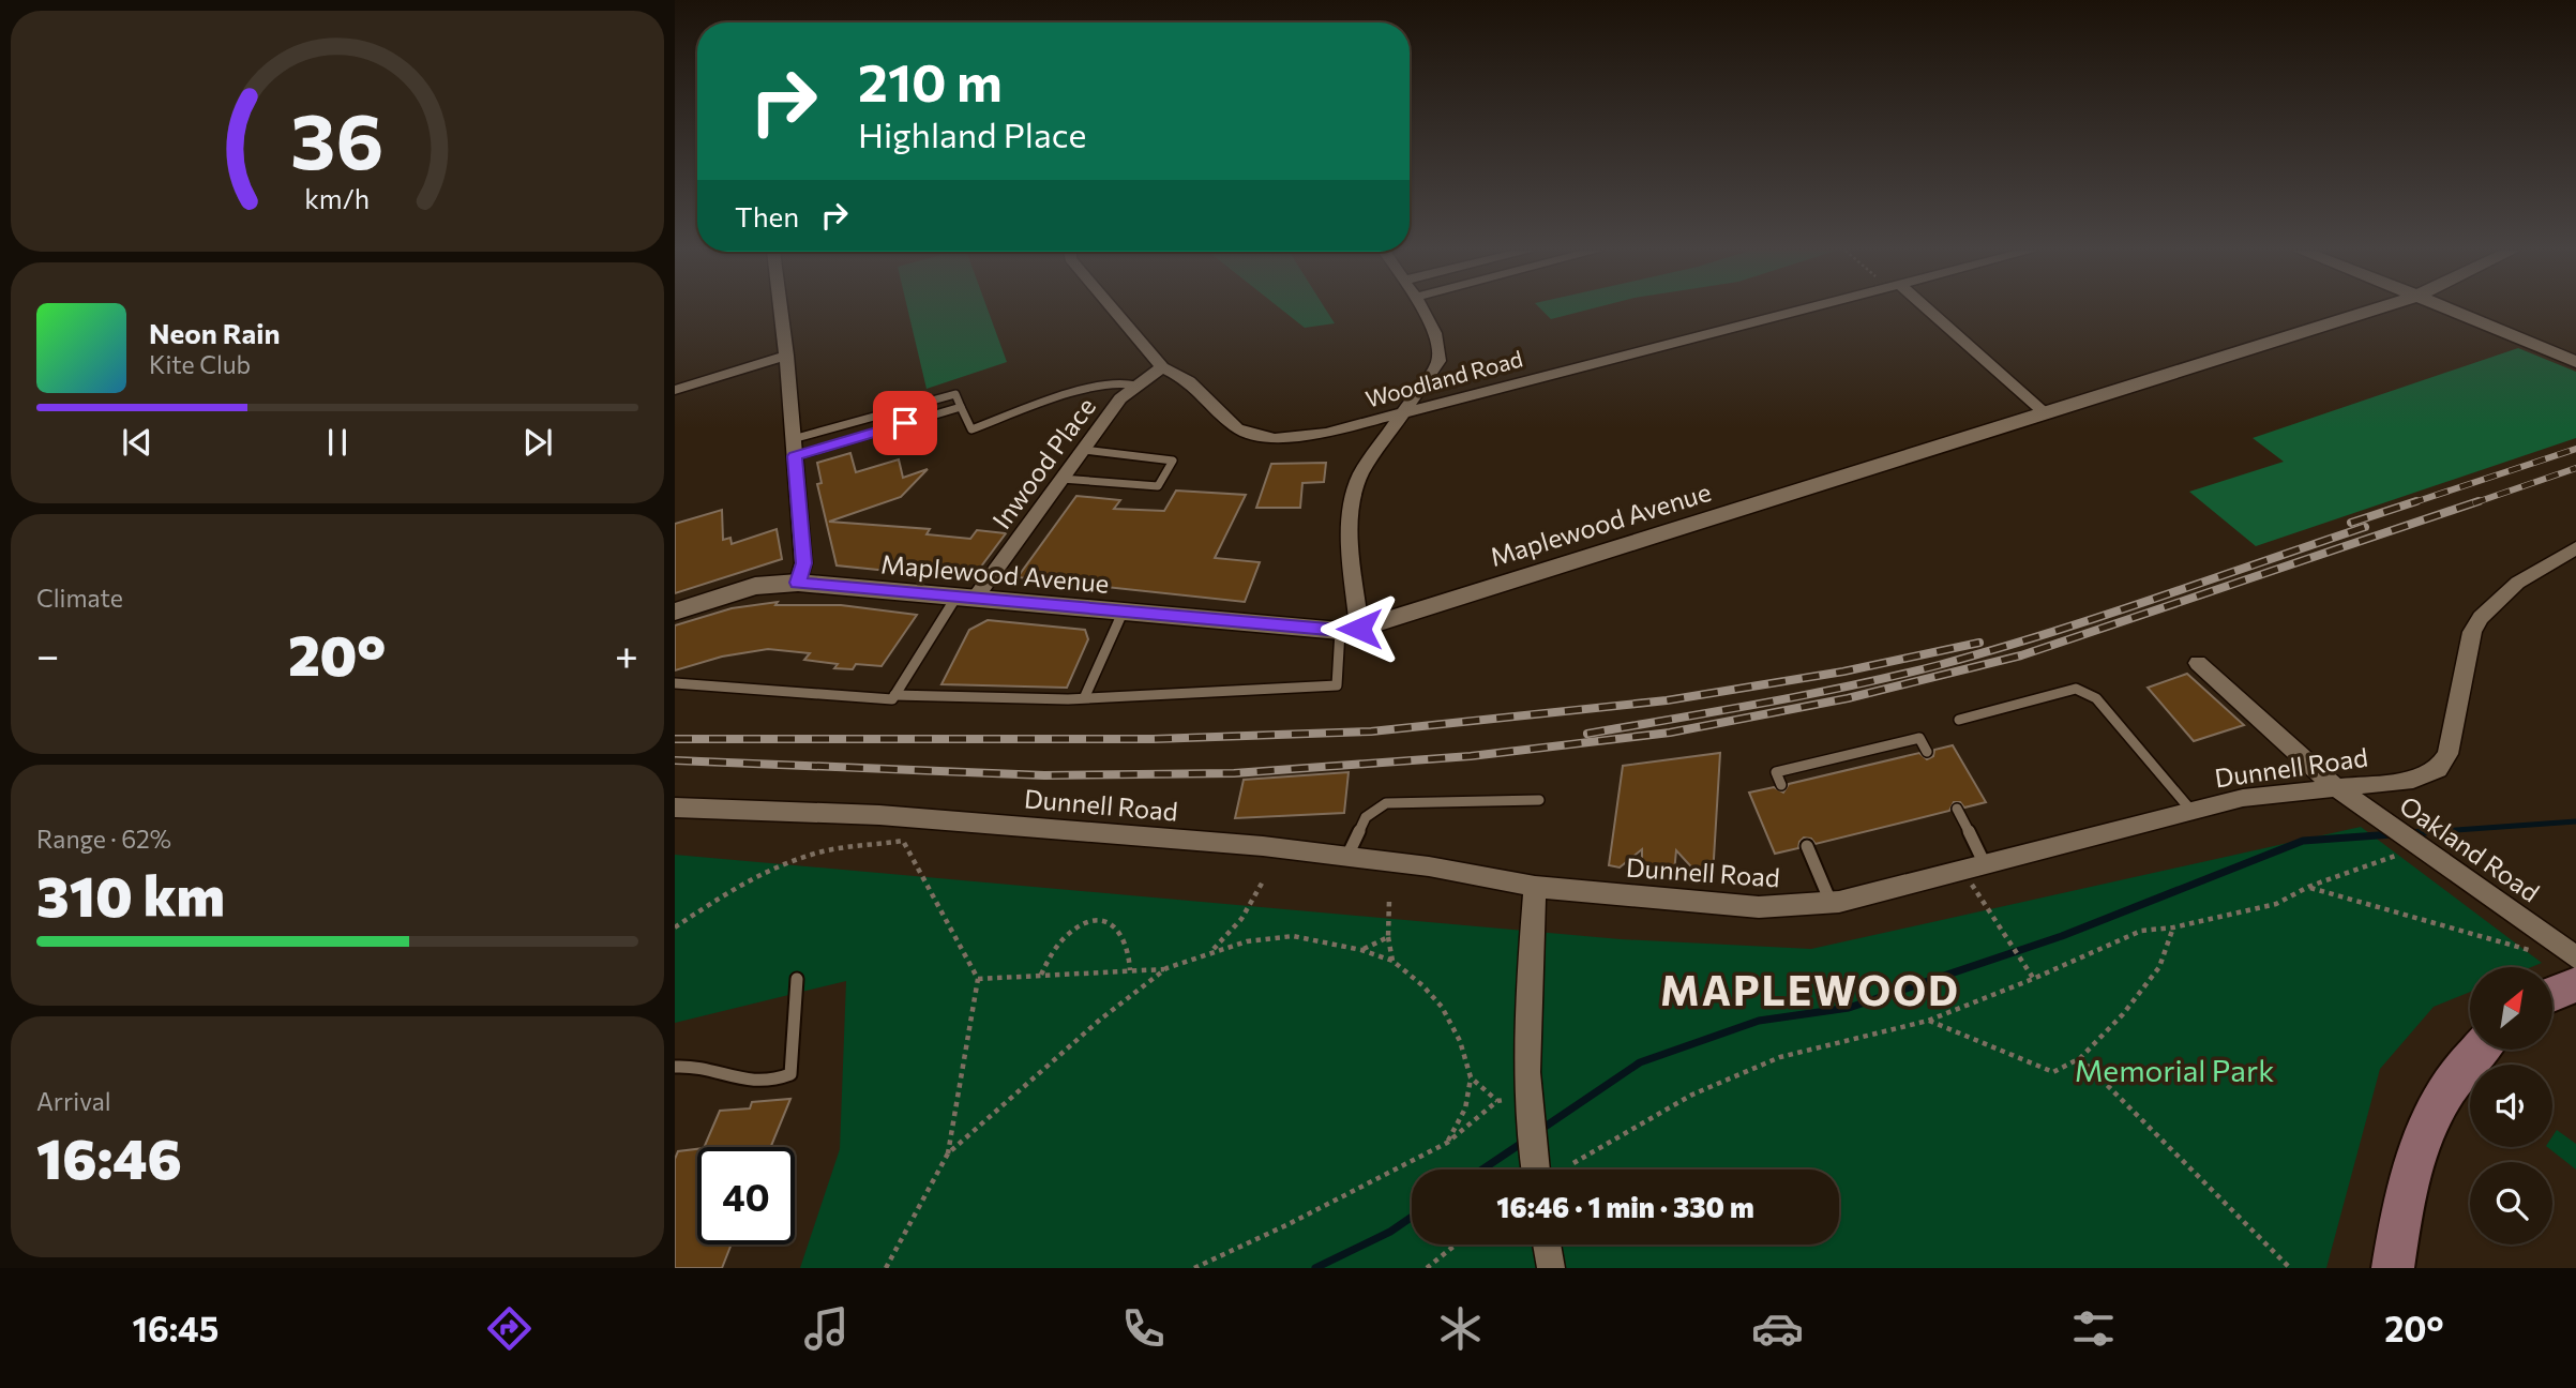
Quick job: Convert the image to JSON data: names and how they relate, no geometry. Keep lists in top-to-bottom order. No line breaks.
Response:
{"streets":{"street":["Woodland Road","Inwood Place","Maplewood Avenue","Dunnell Road","Oakland Road"]},"crossings":[["Woodland Road","Inwood Place"],["Inwood Place","Maplewood Avenue"],["Dunnell Road","Oakland Road"]],"districts":["MAPLEWOOD"],"parks":["Memorial Park"],"north":"top right","page":{"turn":["210 m","Highland Place"],"then":"Then","song":["Neon Rain","Kite Club"],"tile":["Climate",["Range · 62%","310 km"],["Arrival","16:46"]],"heat":["−","20°","+"],"limit":"40","trip":"16:46 · 1 min · 330 m","tabs":["16:45","20°"],"gauge":["36","km/h"]}}
